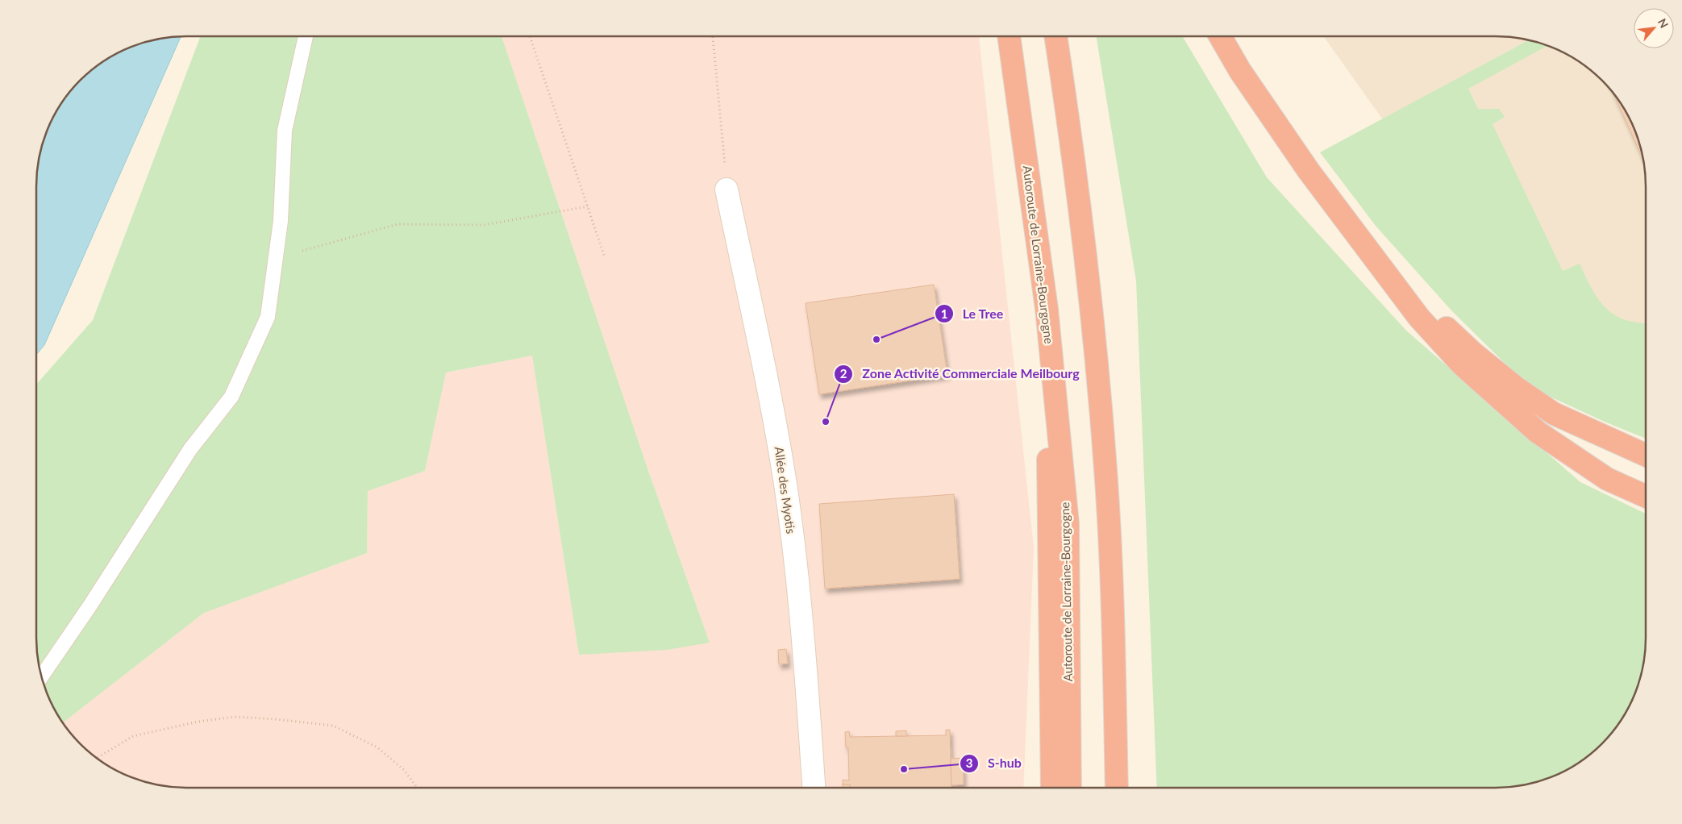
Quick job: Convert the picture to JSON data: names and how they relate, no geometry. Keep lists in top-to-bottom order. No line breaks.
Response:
{"streets":{"highway":["Autoroute de Lorraine-Bourgogne"],"street":["Allée des Myotis"]},"places":["Le Tree","Zone Activité Commerciale Meilbourg","S-hub"],"north":"top right"}
